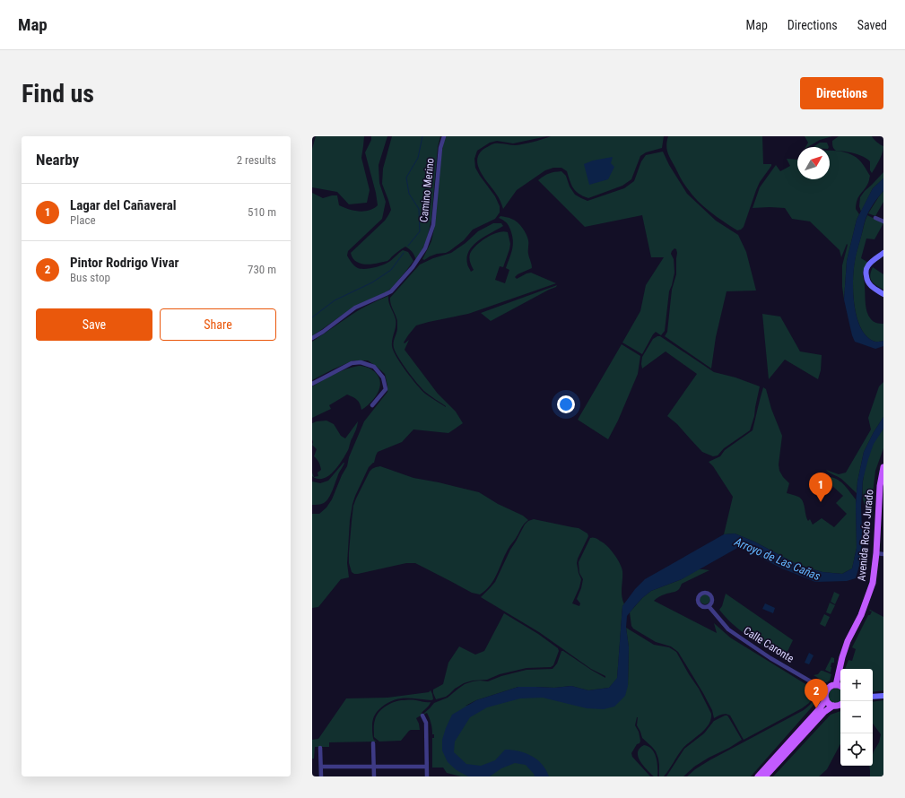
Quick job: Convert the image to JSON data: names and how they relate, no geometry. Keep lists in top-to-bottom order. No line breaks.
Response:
{"streets":{"main road":["Avenida Rocío Jurado"],"street":["Camino Merino","Calle Caronte"]},"water":["Arroyo de Las Cañas"],"north":"top right","page":{"header":"Map","nav":["Map","Directions","Saved"],"buttons":["Directions",["Save","Share"]],"title":"Find us","heading":["Nearby","2 results"],"list":[{"mark":"1","name":"Lagar del Cañaveral","note":"Place","value":"510 m"},{"mark":"2","name":"Pintor Rodrigo Vivar","note":"Bus stop","value":"730 m"}],"pins":["1","2"],"map_buttons":["+","−"]}}
